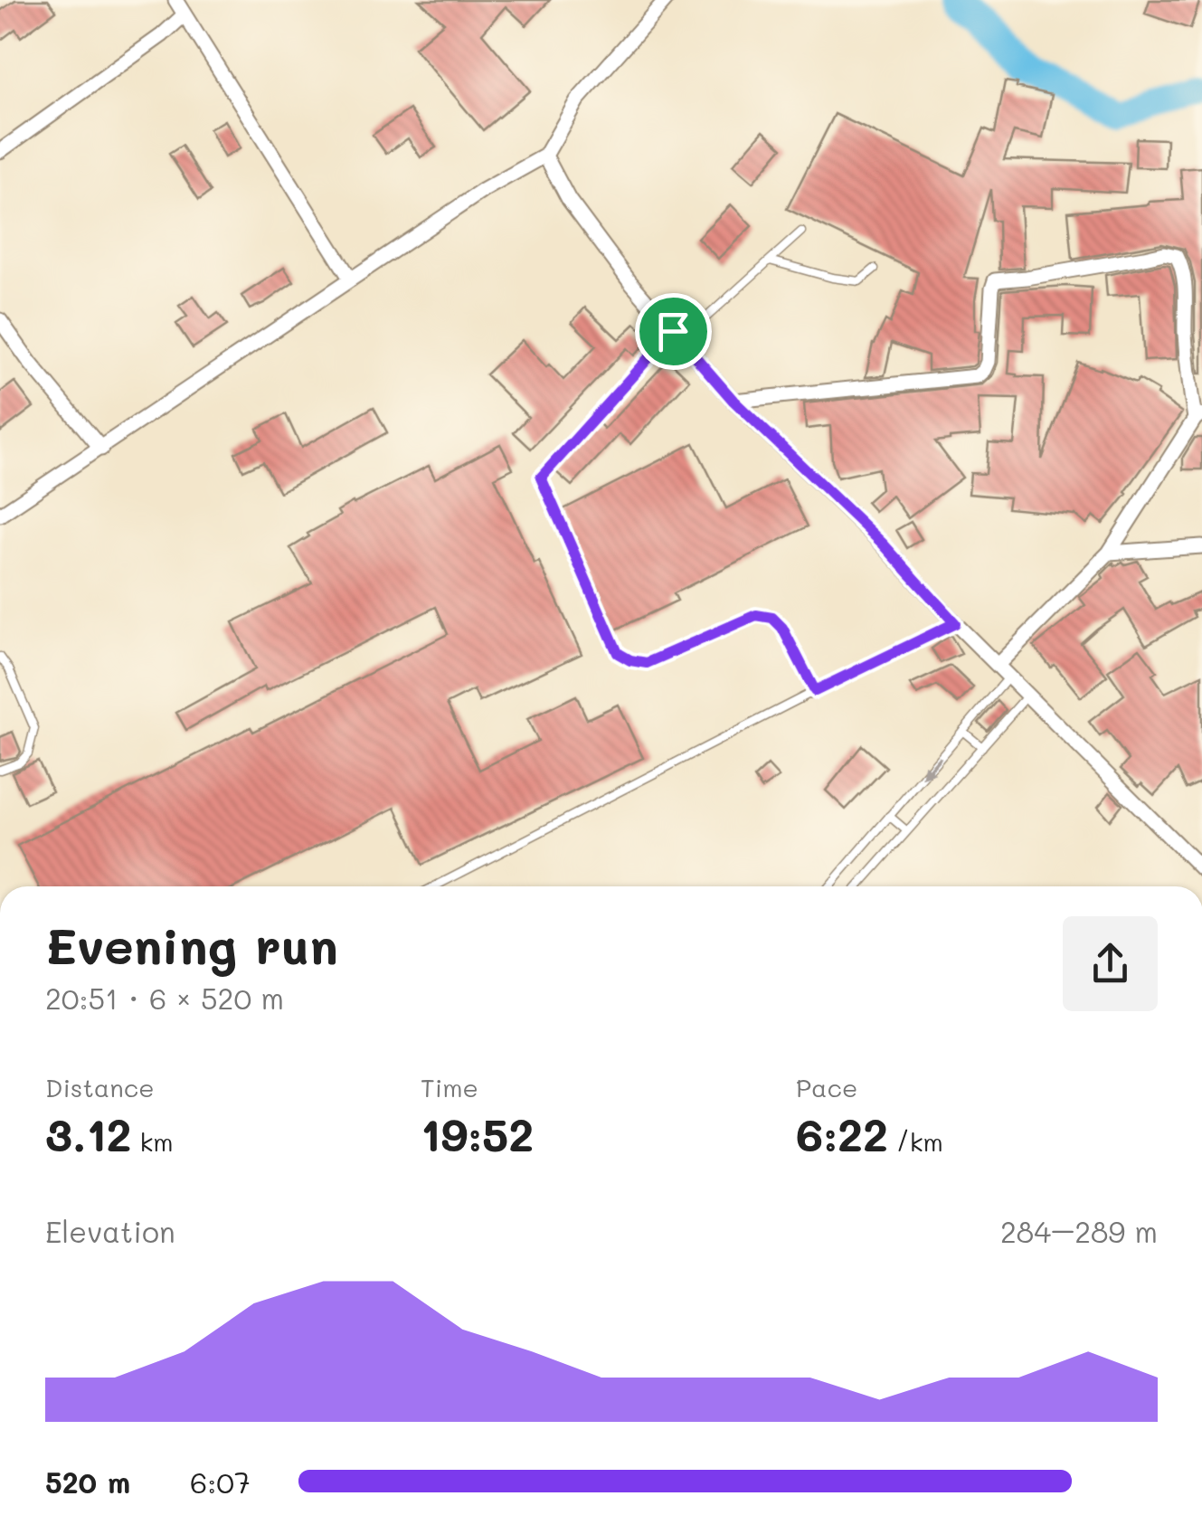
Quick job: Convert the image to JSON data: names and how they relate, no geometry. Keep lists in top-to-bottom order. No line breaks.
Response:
{"page":{"heading":["Evening run","20:51 · 6 × 520 m"],"stats":[["Distance","3.12 km"],["Time","19:52"],["Pace","6:22 /km"]],"chart":["Elevation","284–289 m"],"list":[{"name":"520 m","note":"6:07"}]}}
